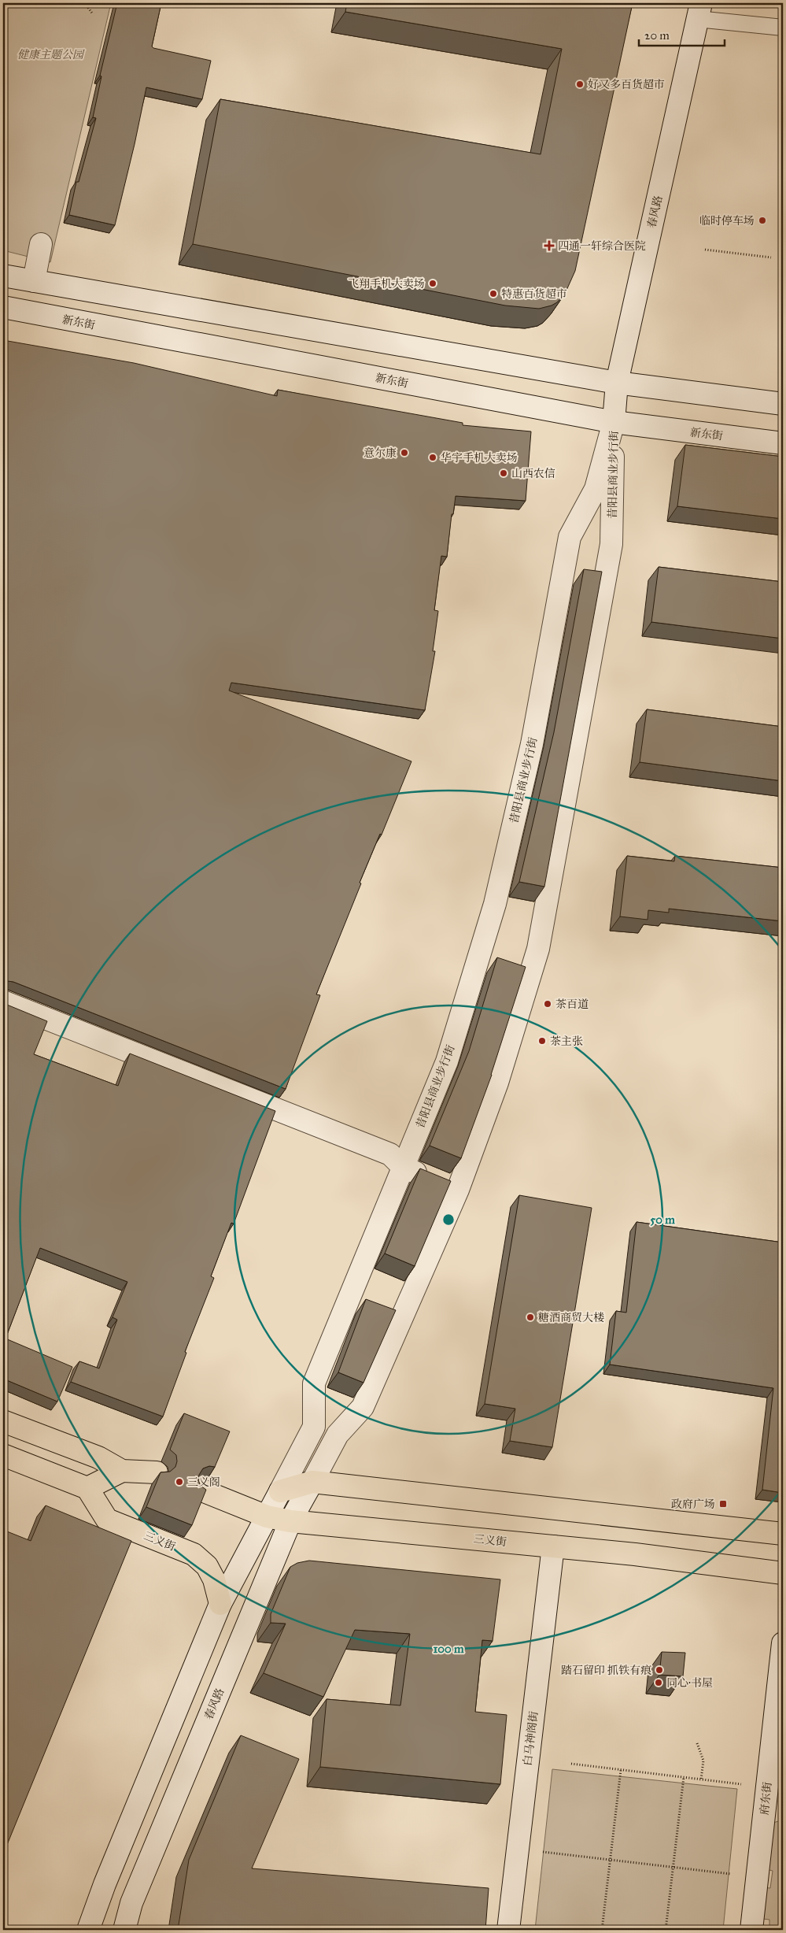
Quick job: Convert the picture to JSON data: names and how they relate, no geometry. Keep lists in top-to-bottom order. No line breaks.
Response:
{"streets":{"main road":["三义街"],"street":["春风路","新东街","昔阳县商业步行街","白马神阁街","府东街"]},"crossings":[["春风路","新东街"],["春风路","昔阳县商业步行街"],["春风路","三义街"],["新东街","昔阳县商业步行街"],["三义街","白马神阁街"]],"parks":["健康主题公园"],"places":{"other":["好又多百货超市","临时停车场","飞翔手机大卖场","特惠百货超市","意尔康","华宇手机大卖场","山西农信","茶百道","茶主张","糖酒商贸大楼","三义阁","踏石留印 抓铁有痕","同心·书屋"],"health":["四通一轩综合医院"],"transit":["政府广场"]},"scale_bar":"20 m","rings":["50 m","100 m"]}
